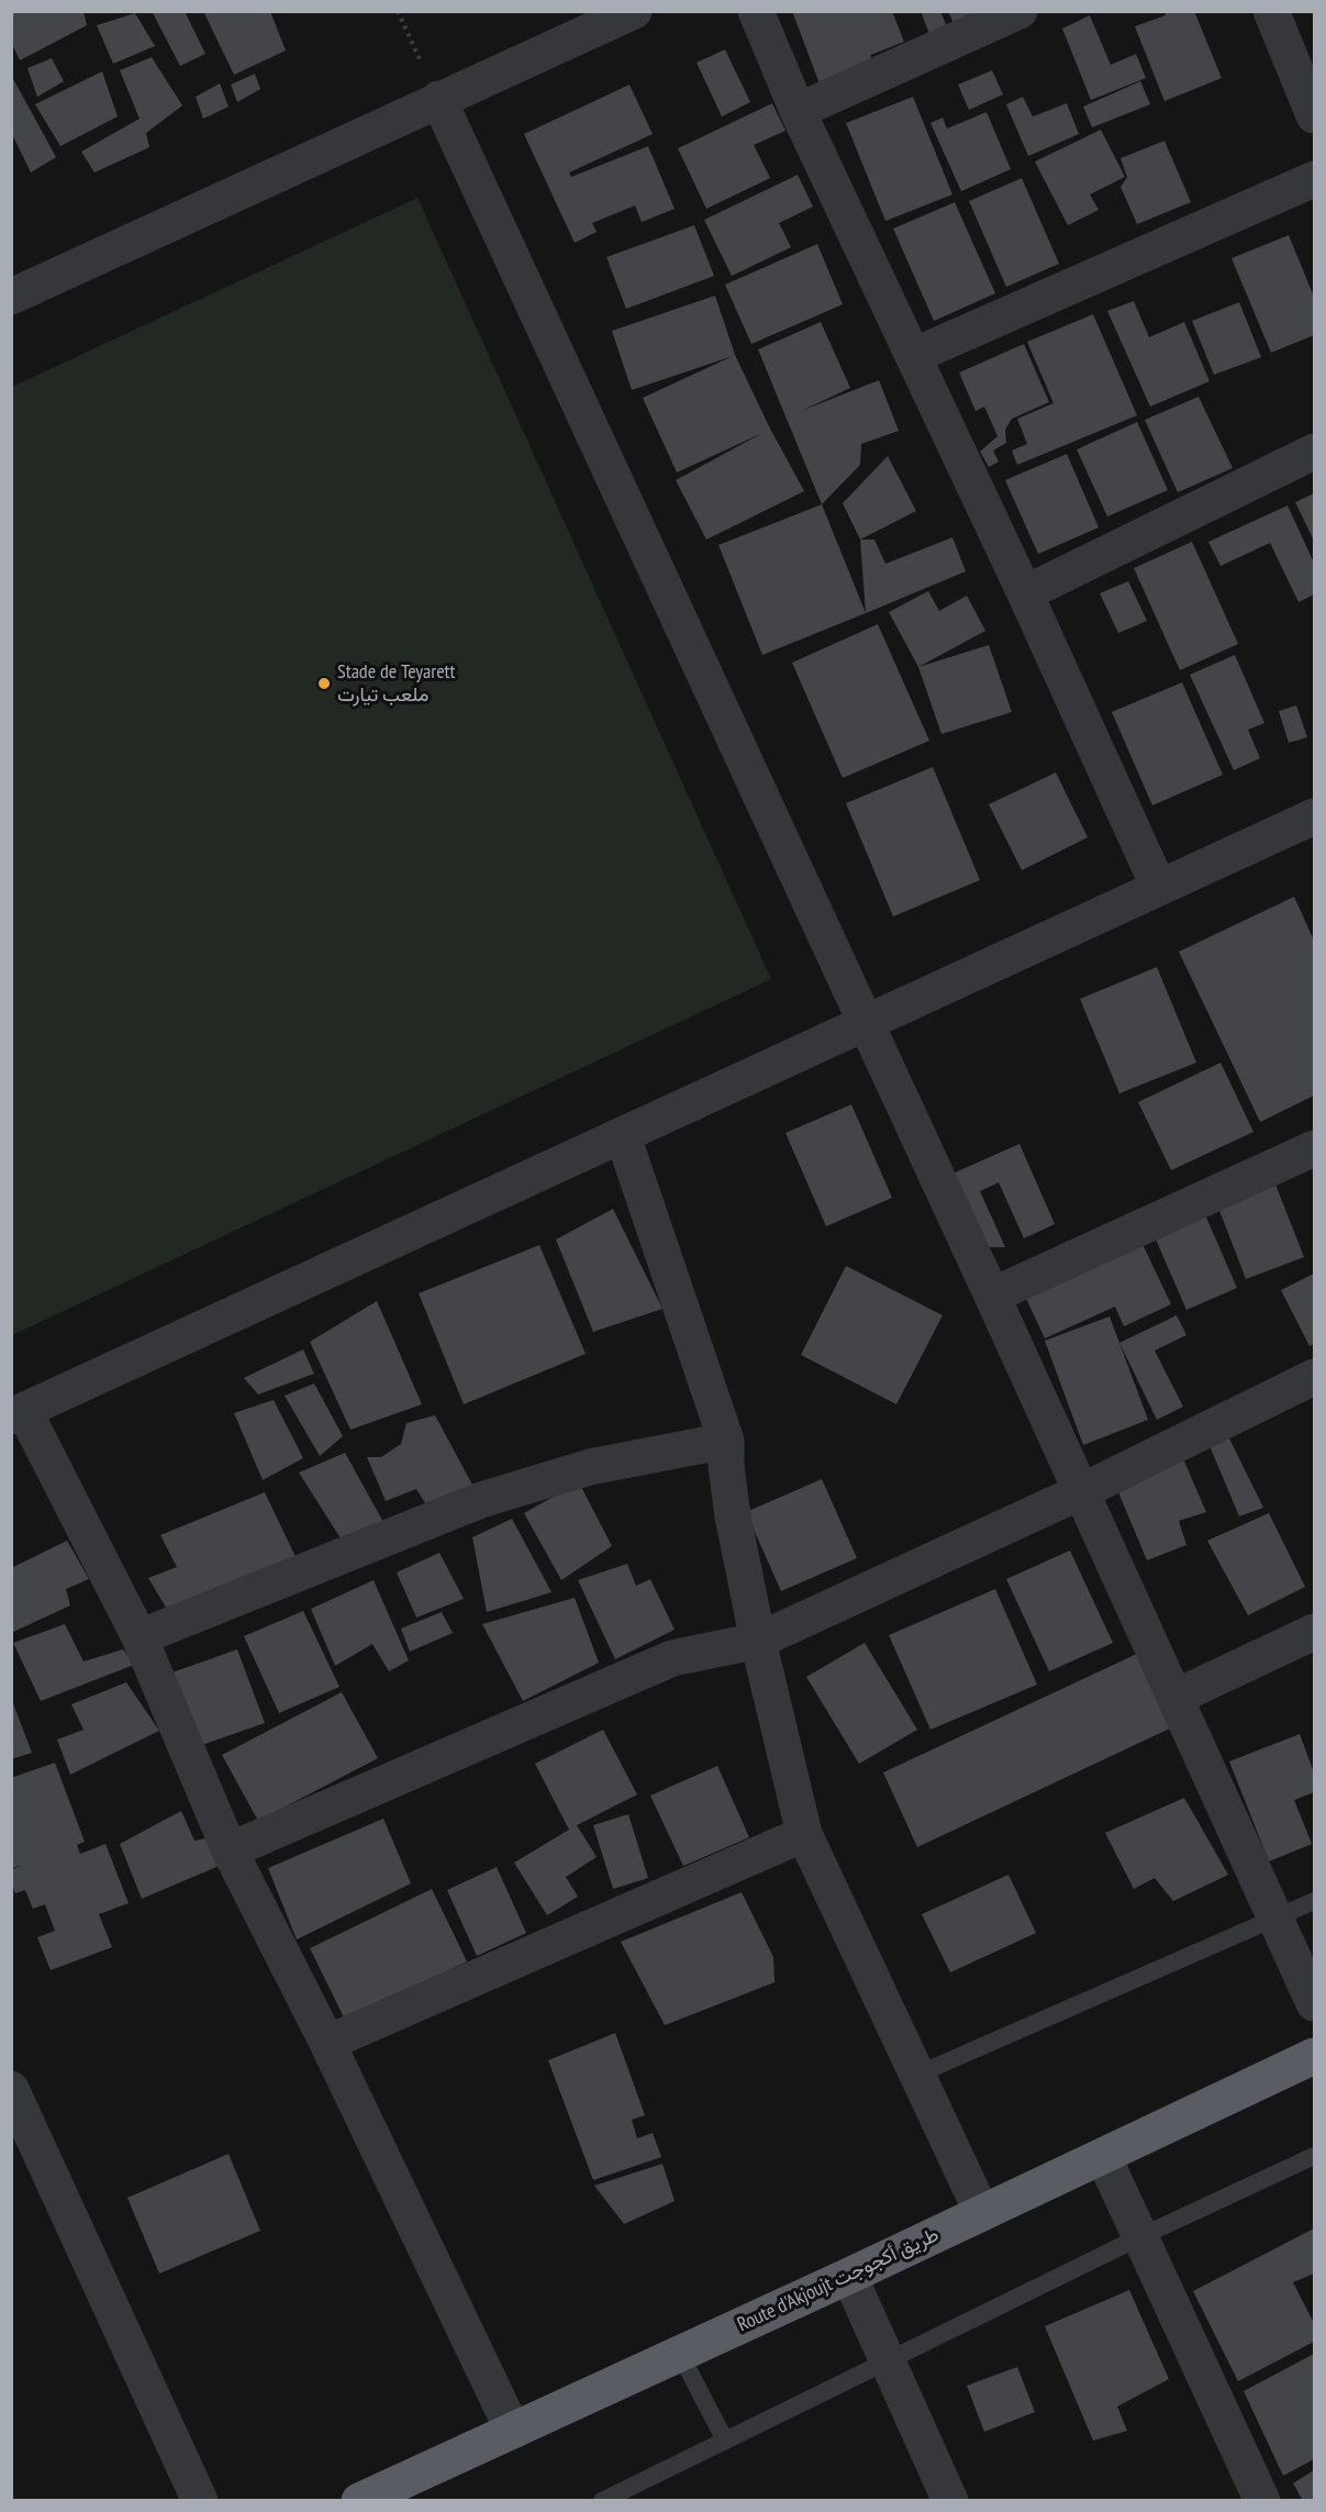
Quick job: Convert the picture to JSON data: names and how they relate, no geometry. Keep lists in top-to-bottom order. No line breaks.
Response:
{"streets":{"highway":["Route d'Akjoujt طريق أكجوجت"]},"places":["Stade de Teyarett ملعب تيارت"]}
